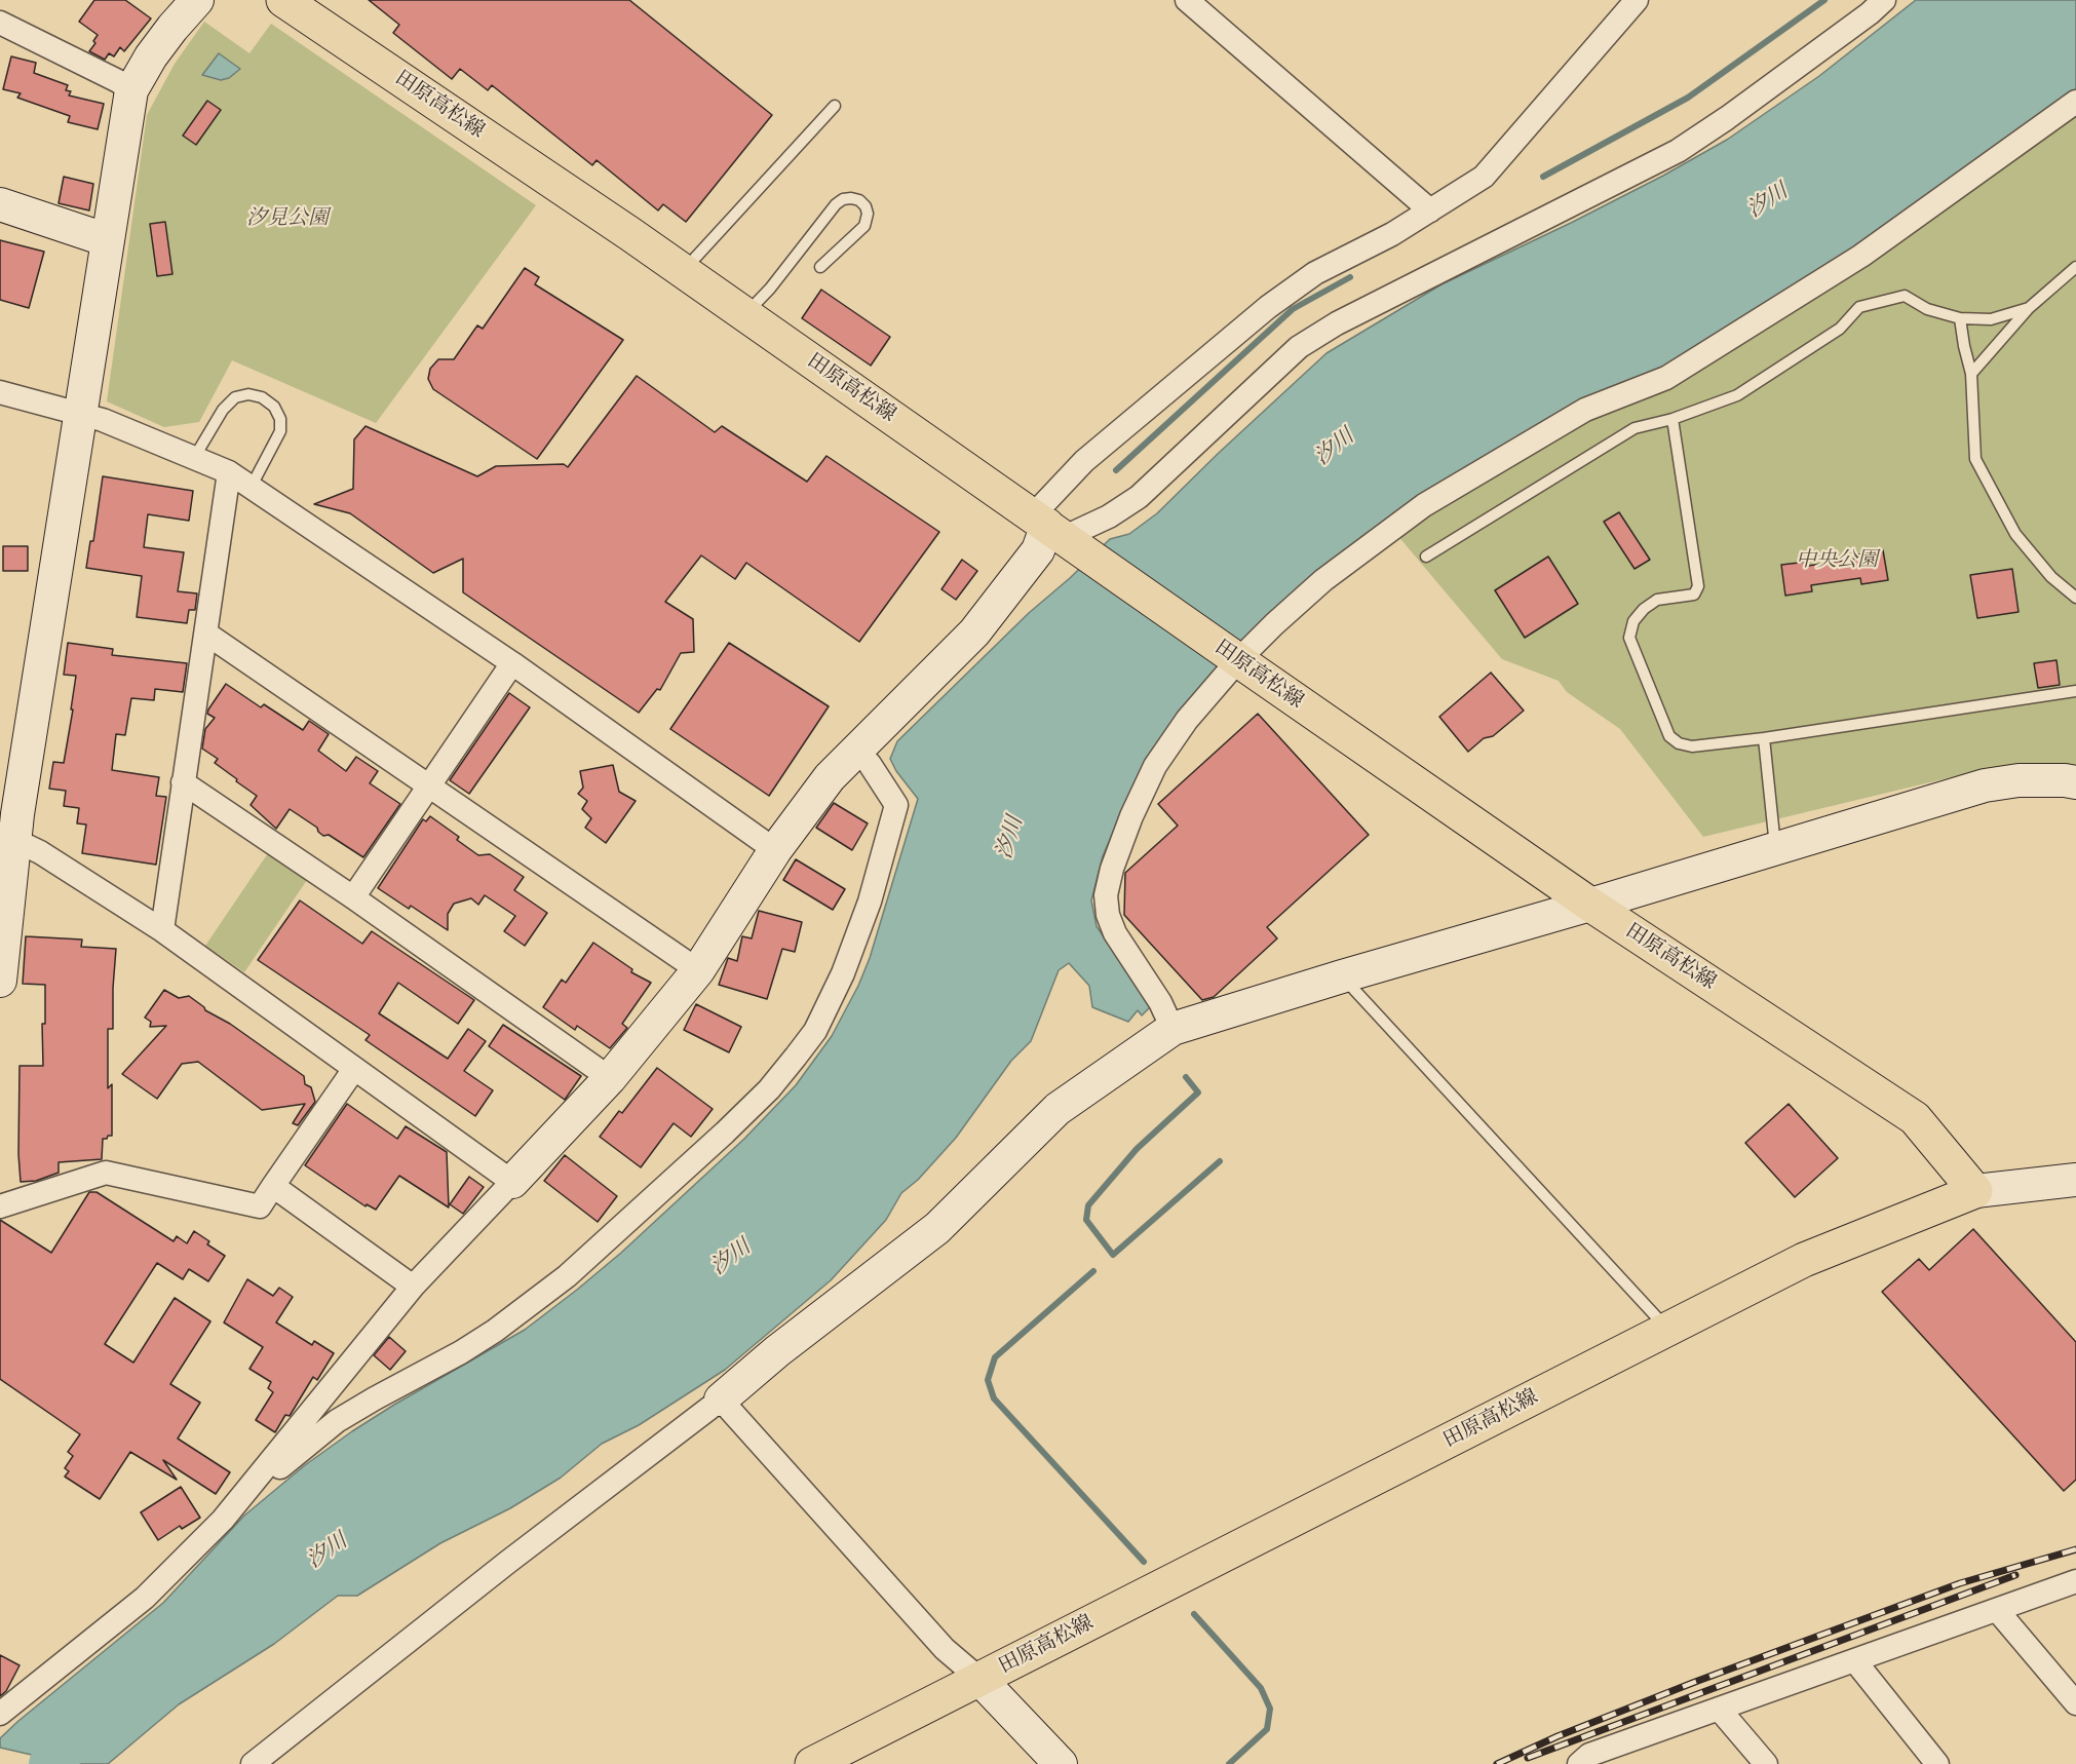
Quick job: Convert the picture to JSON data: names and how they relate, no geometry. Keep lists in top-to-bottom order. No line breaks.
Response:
{"streets":{"main road":["田原高松線"]},"water":["汐川"],"parks":["汐見公園","中央公園"]}
